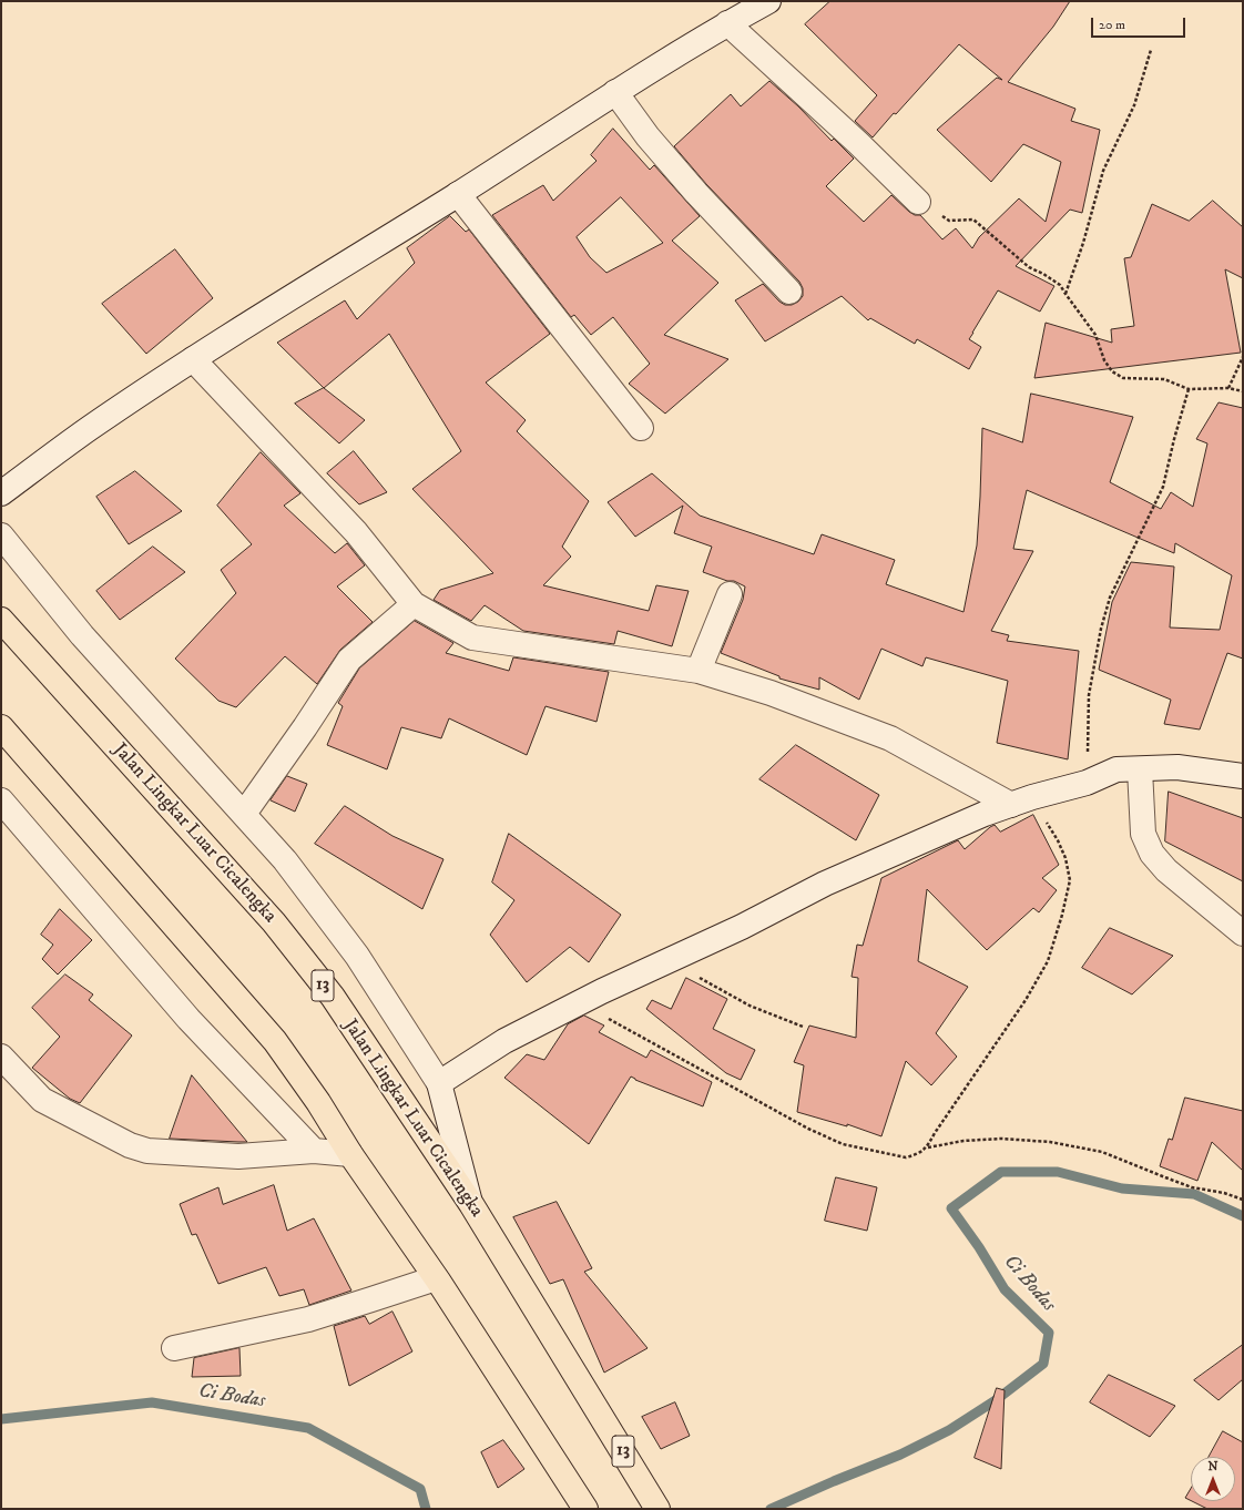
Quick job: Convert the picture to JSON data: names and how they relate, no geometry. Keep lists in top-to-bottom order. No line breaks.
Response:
{"streets":{"highway":["Jalan Lingkar Luar Cicalengka","13"]},"water":["Ci Bodas"],"scale_bar":"20 m","north":"top"}
